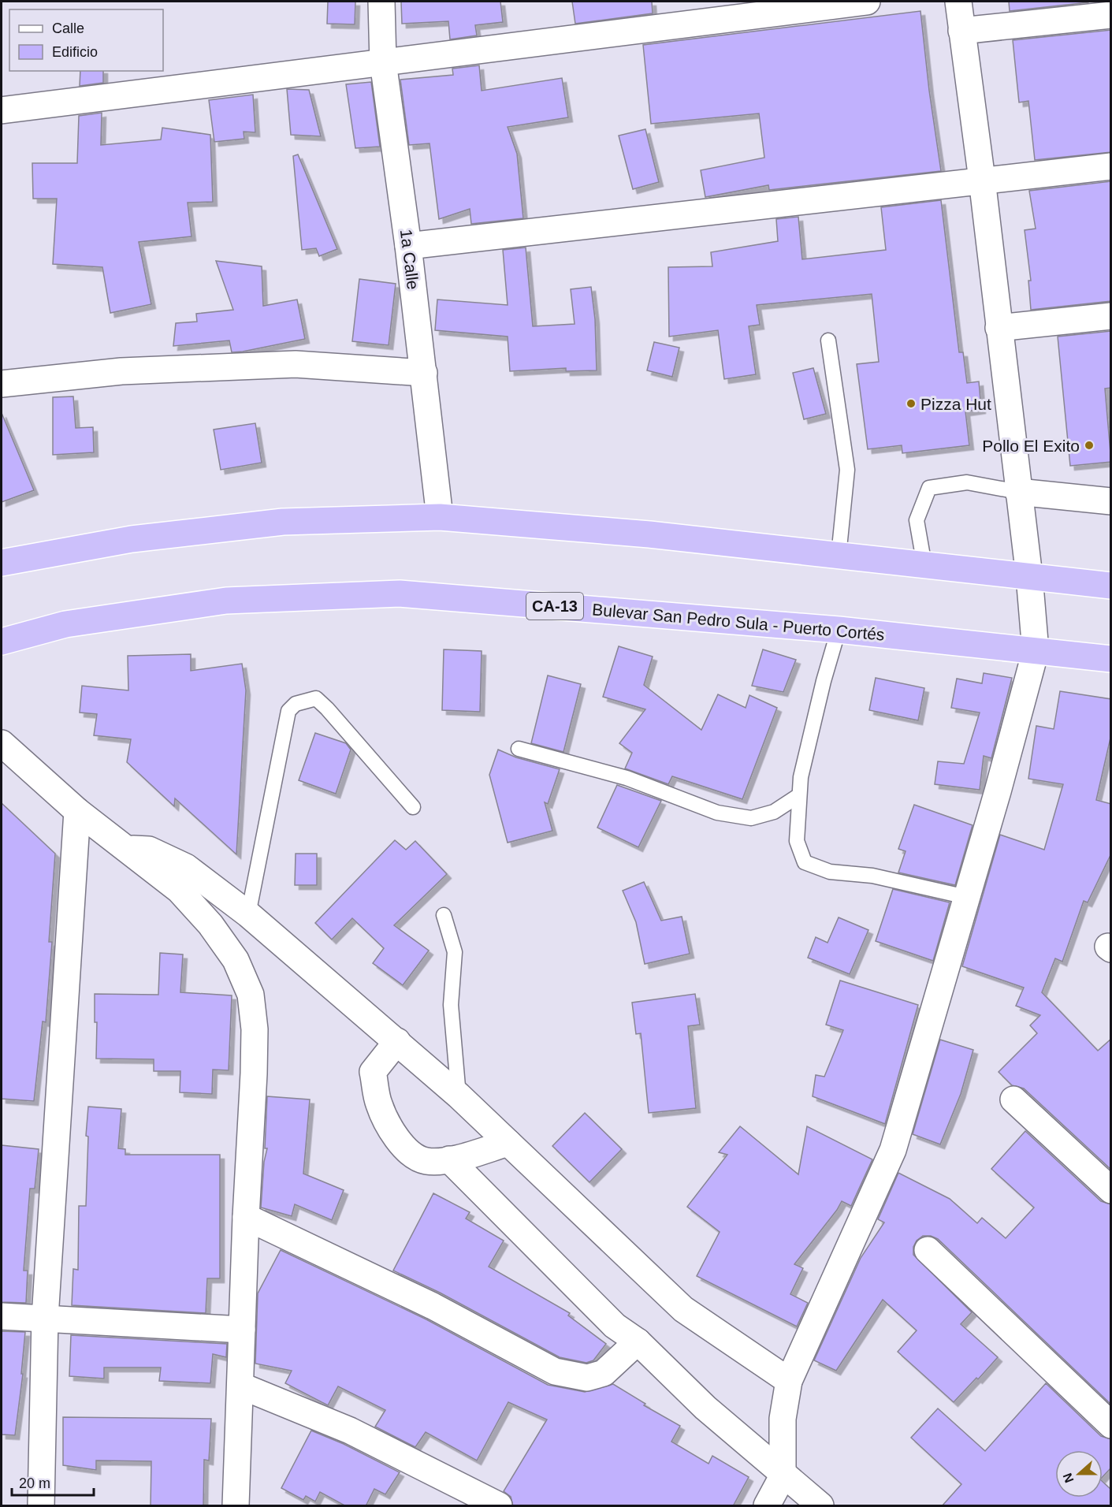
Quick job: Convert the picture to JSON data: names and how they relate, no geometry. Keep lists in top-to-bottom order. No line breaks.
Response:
{"streets":{"highway":["CA-13","Bulevar San Pedro Sula - Puerto Cortés"],"street":["1a Calle"]},"places":["Pizza Hut","Pollo El Exito"],"legend":["Calle","Edificio"],"scale_bar":"20 m","north":"left"}
